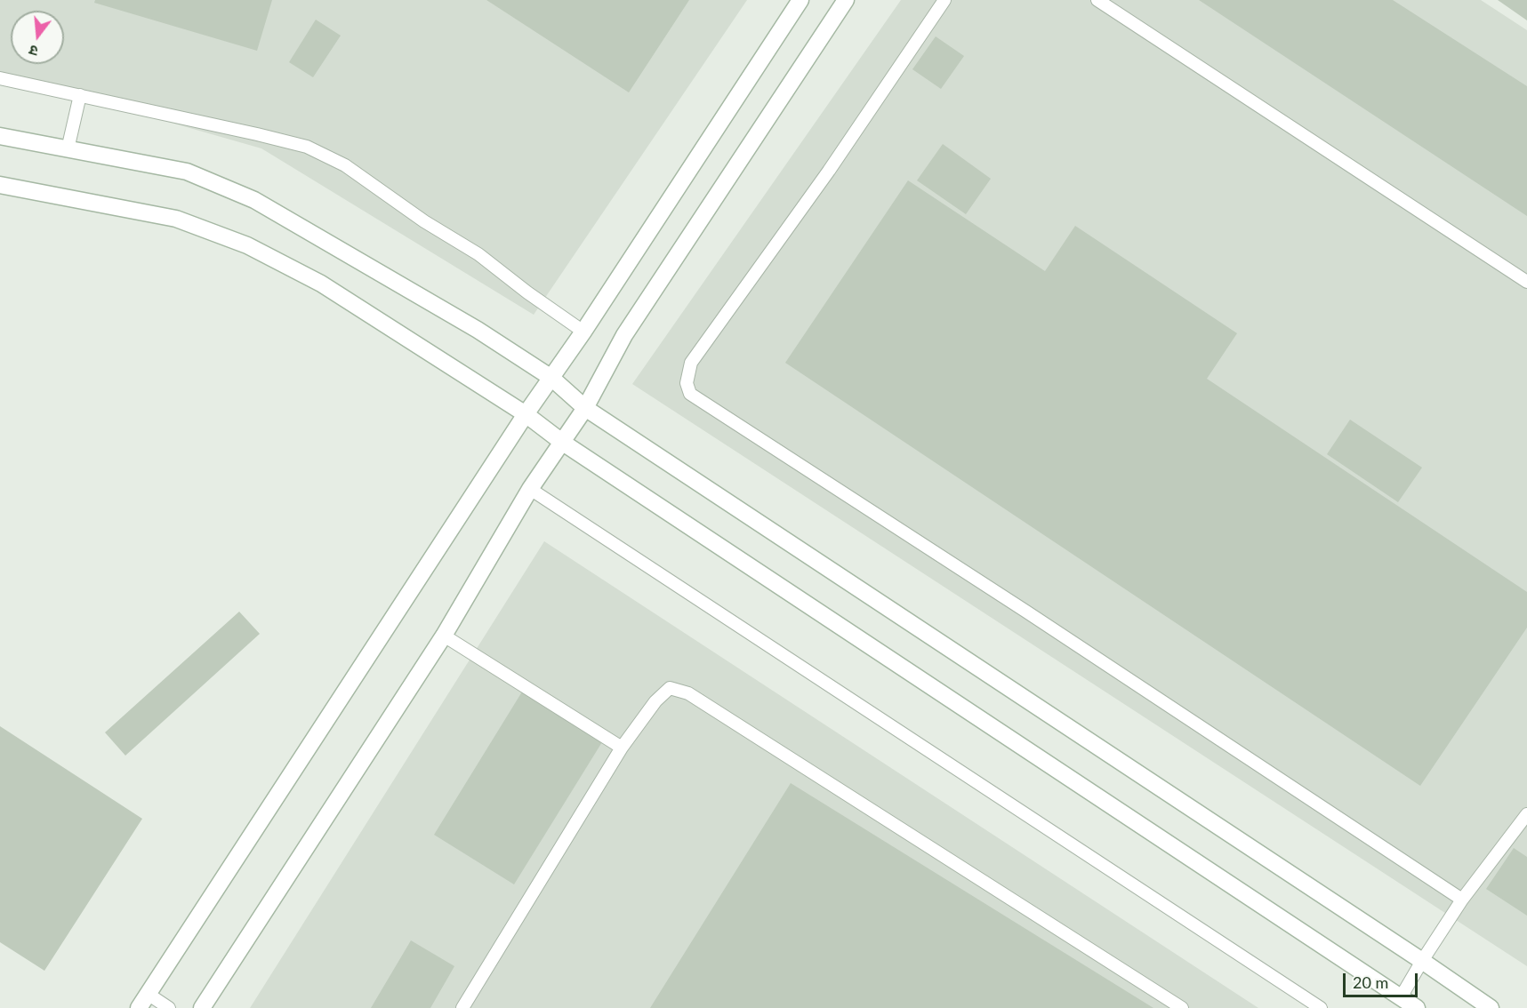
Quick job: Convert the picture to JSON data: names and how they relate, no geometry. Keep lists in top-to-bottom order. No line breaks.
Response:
{"scale_bar":"20 m","north":"bottom"}
